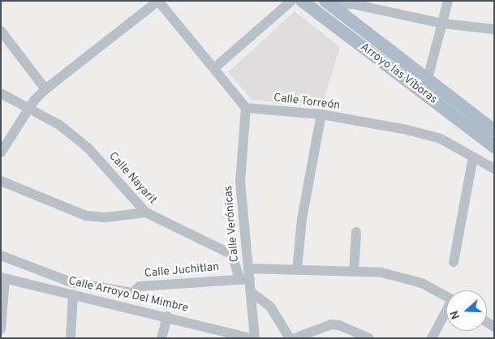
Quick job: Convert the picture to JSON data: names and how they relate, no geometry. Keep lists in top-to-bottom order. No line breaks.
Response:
{"streets":{"main road":["Arroyo las Víboras"],"street":["Calle Torreón","Calle Nayarit","Calle Verónicas","Calle Juchitlan","Calle Arroyo Del Mimbre"]},"crossings":[["Calle Torreón","Calle Verónicas"],["Calle Nayarit","Calle Juchitlan"],["Calle Verónicas","Calle Juchitlan"]],"north":"left"}
